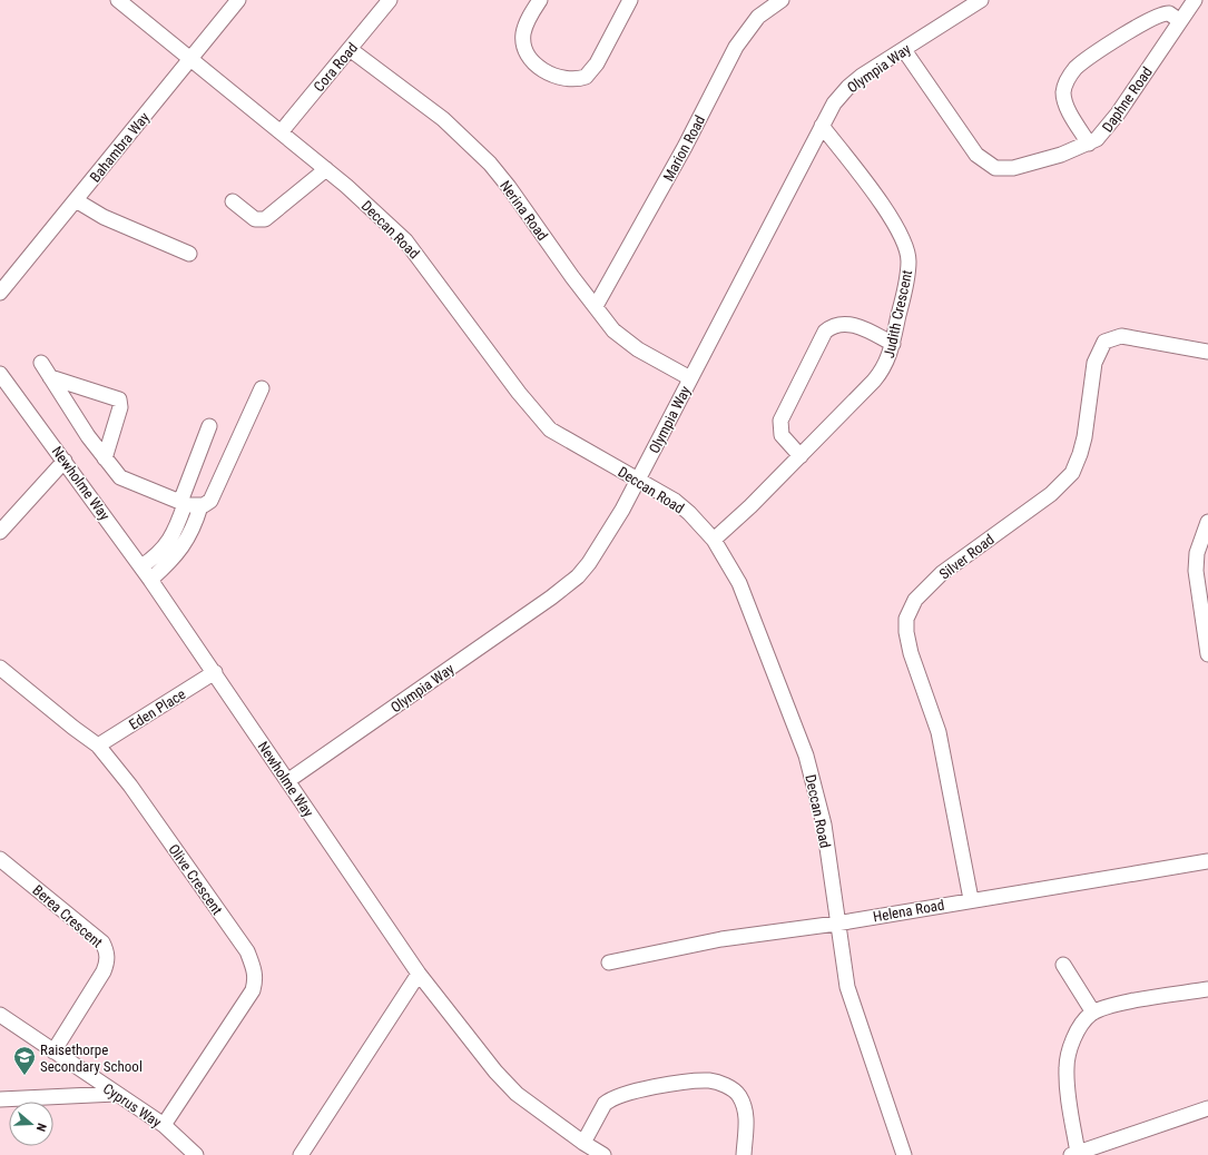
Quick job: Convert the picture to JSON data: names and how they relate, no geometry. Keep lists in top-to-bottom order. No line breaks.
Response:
{"streets":{"street":["Cora Road","Olympia Way","Daphne Road","Bahambra Way","Marion Road","Nerina Road","Deccan Road","Judith Crescent","Newholme Way","Silver Road","Eden Place","Olive Crescent","Helena Road","Berea Crescent","Cyprus Way"]},"crossings":[["Cora Road","Nerina Road"],["Cora Road","Deccan Road"],["Olympia Way","Daphne Road"],["Olympia Way","Nerina Road"],["Olympia Way","Deccan Road"],["Olympia Way","Judith Crescent"],["Olympia Way","Newholme Way"],["Bahambra Way","Deccan Road"],["Marion Road","Nerina Road"],["Deccan Road","Judith Crescent"],["Deccan Road","Helena Road"],["Newholme Way","Eden Place"],["Silver Road","Helena Road"],["Eden Place","Olive Crescent"],["Olive Crescent","Cyprus Way"],["Berea Crescent","Cyprus Way"]],"places":{"school or university":["Raisethorpe Secondary School"]},"north":"right"}
